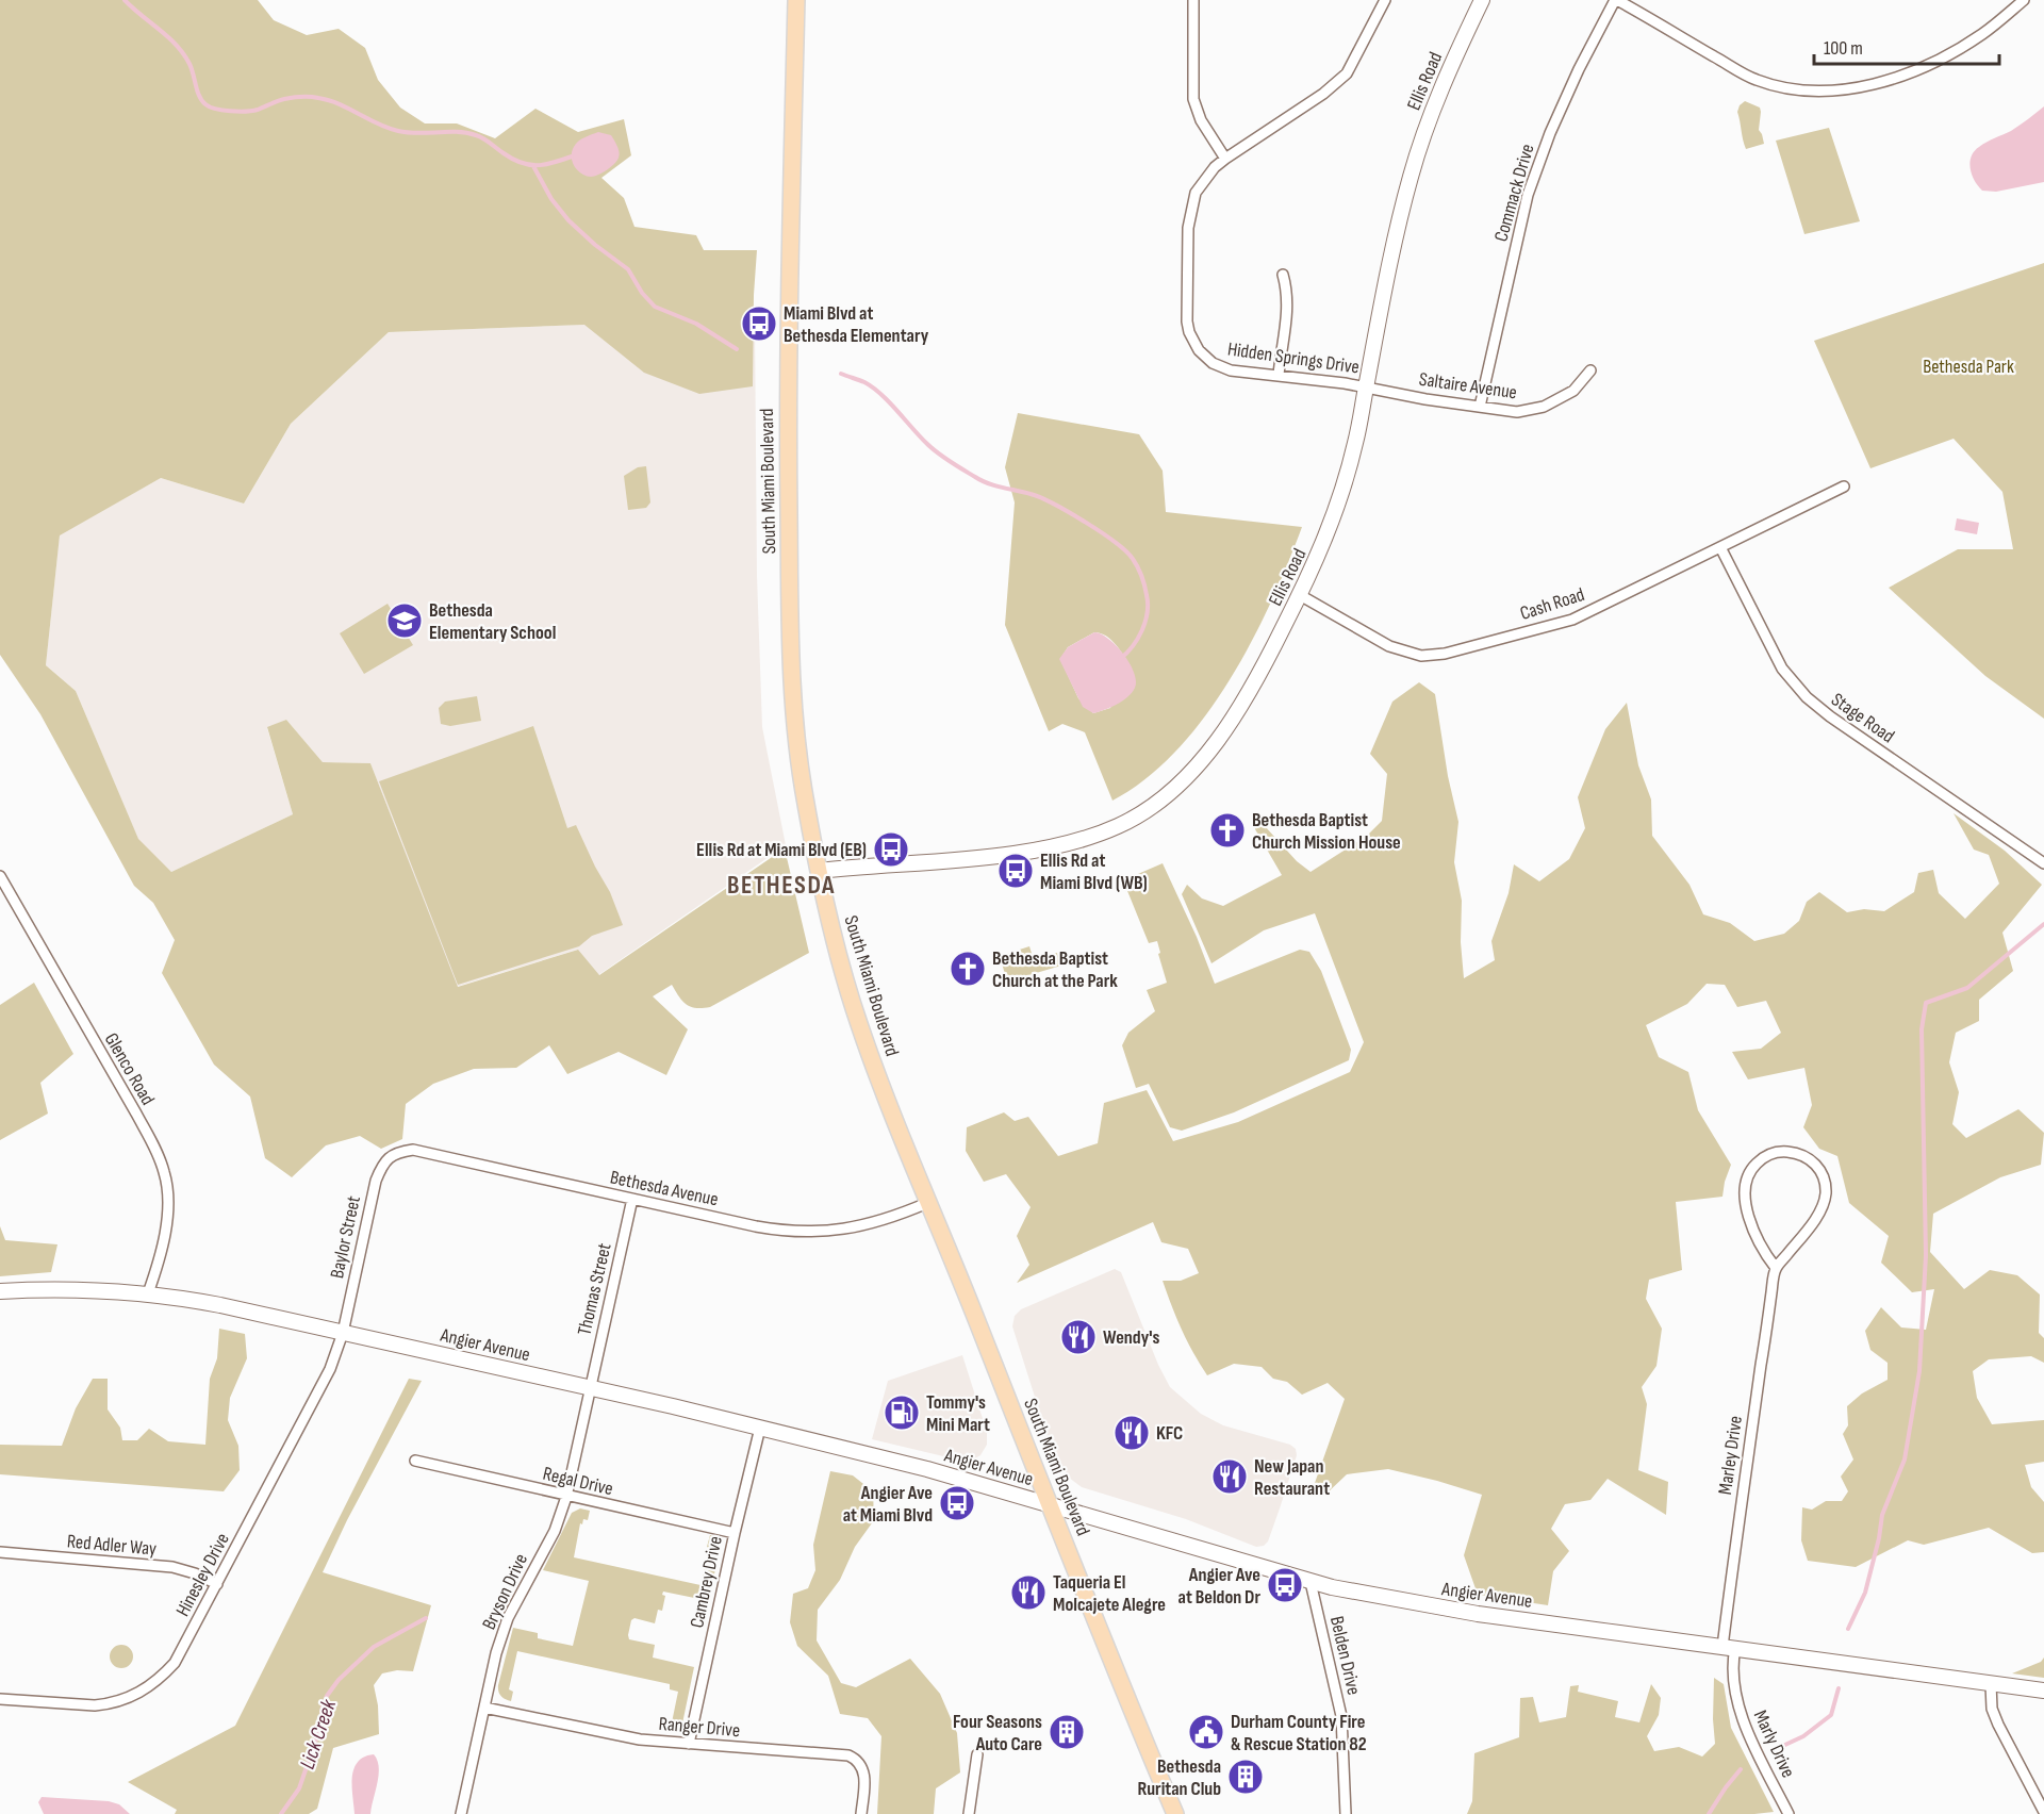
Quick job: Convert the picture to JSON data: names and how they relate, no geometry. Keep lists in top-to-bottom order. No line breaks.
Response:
{"streets":{"main road":["Ellis Road","South Miami Boulevard","Angier Avenue"],"street":["Commack Drive","Hidden Springs Drive","Saltaire Avenue","Cash Road","Stage Road","Glenco Road","Bethesda Avenue","Baylor Street","Thomas Street","Marley Drive","Regal Drive","Red Adler Way","Hinesley Drive","Cambrey Drive","Bryson Drive","Belden Drive","Ranger Drive","Marly Drive"]},"crossings":[["Ellis Road","Hidden Springs Drive"],["Ellis Road","Saltaire Avenue"],["Ellis Road","South Miami Boulevard"],["Ellis Road","Cash Road"],["Commack Drive","Saltaire Avenue"],["Hidden Springs Drive","Saltaire Avenue"],["South Miami Boulevard","Bethesda Avenue"],["South Miami Boulevard","Angier Avenue"],["Cash Road","Stage Road"],["Glenco Road","Angier Avenue"],["Bethesda Avenue","Baylor Street"],["Bethesda Avenue","Thomas Street"],["Baylor Street","Angier Avenue"],["Baylor Street","Hinesley Drive"],["Thomas Street","Angier Avenue"],["Thomas Street","Bryson Drive"],["Angier Avenue","Marley Drive"],["Angier Avenue","Hinesley Drive"],["Angier Avenue","Cambrey Drive"],["Angier Avenue","Bryson Drive"],["Angier Avenue","Belden Drive"],["Angier Avenue","Marly Drive"],["Marley Drive","Marly Drive"],["Regal Drive","Cambrey Drive"],["Regal Drive","Bryson Drive"],["Red Adler Way","Hinesley Drive"],["Cambrey Drive","Ranger Drive"],["Bryson Drive","Ranger Drive"]],"districts":["BETHESDA"],"water":["Lick Creek"],"parks":["Bethesda Park"],"places":{"bus stop":["Miami Blvd at Bethesda Elementary","Ellis Rd at Miami Blvd (EB)","Ellis Rd at Miami Blvd (WB)","Angier Ave at Miami Blvd","Angier Ave at Beldon Dr"],"school or university":["Bethesda Elementary School"],"church":["Bethesda Baptist Church Mission House","Bethesda Baptist Church at the Park"],"restaurant":["Wendy's","KFC","New Japan Restaurant","Taqueria El Molcajete Alegre"],"fuel station":["Tommy's Mini Mart"],"building":["Four Seasons Auto Care","Bethesda Ruritan Club"],"public building":["Durham County Fire & Rescue Station 82"]},"scale_bar":"100 m"}
